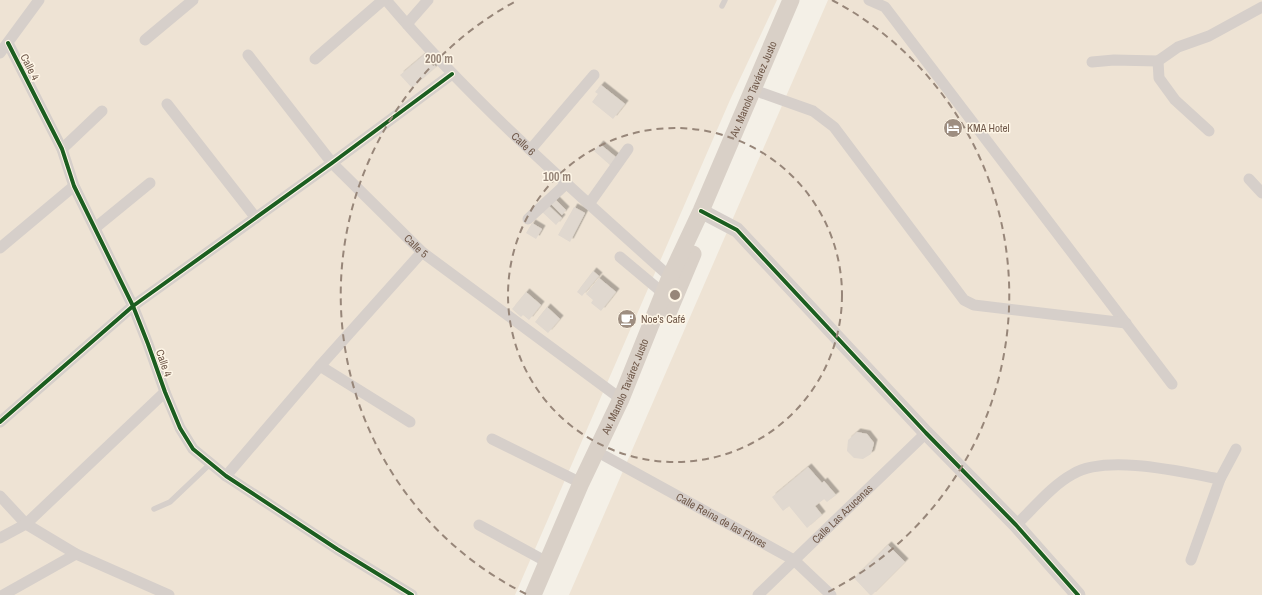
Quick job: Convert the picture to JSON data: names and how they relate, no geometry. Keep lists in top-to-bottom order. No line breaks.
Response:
{"streets":{"main road":["Av. Manolo Tavárez Justo"],"street":["Calle 4","Calle 6","Calle 5","Calle Las Azucenas","Calle Reina de las Flores"]},"crossings":[["Av. Manolo Tavárez Justo","Calle 6"],["Av. Manolo Tavárez Justo","Calle 5"],["Av. Manolo Tavárez Justo","Calle Reina de las Flores"],["Calle Las Azucenas","Calle Reina de las Flores"]],"places":{"hotel":["KMA Hotel"],"cafe":["Noe's Café"]},"rings":["200 m","100 m"]}
